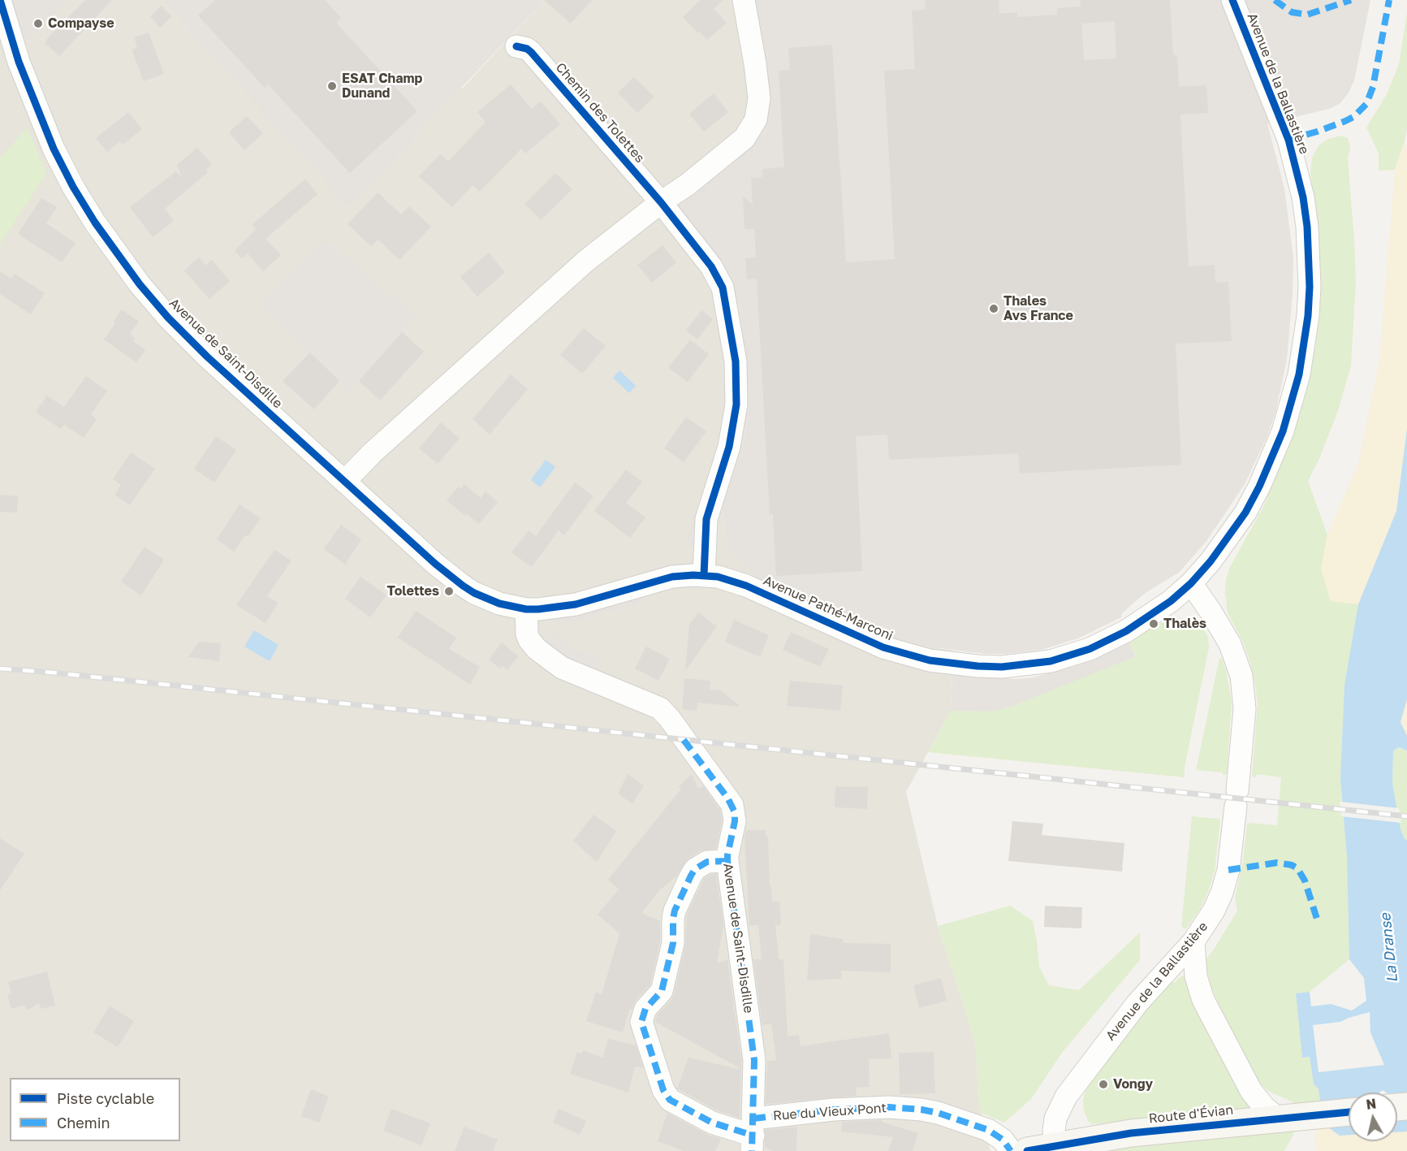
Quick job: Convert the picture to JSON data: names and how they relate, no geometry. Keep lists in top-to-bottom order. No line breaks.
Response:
{"streets":{"street":["Avenue de la Ballastière","Chemin des Tolettes","Avenue de Saint-Disdille","Avenue Pathé-Marconi","Rue du Vieux Pont","Route d'Évian"]},"crossings":[["Avenue de la Ballastière","Avenue Pathé-Marconi"],["Avenue de la Ballastière","Route d'Évian"],["Chemin des Tolettes","Avenue Pathé-Marconi"],["Avenue de Saint-Disdille","Avenue Pathé-Marconi"],["Avenue de Saint-Disdille","Rue du Vieux Pont"]],"water":["La Dranse"],"places":["Compayse","ESAT Champ Dunand","Thales Avs France","Tolettes","Thalès","Vongy"],"legend":["Piste cyclable","Chemin"],"north":"top"}
